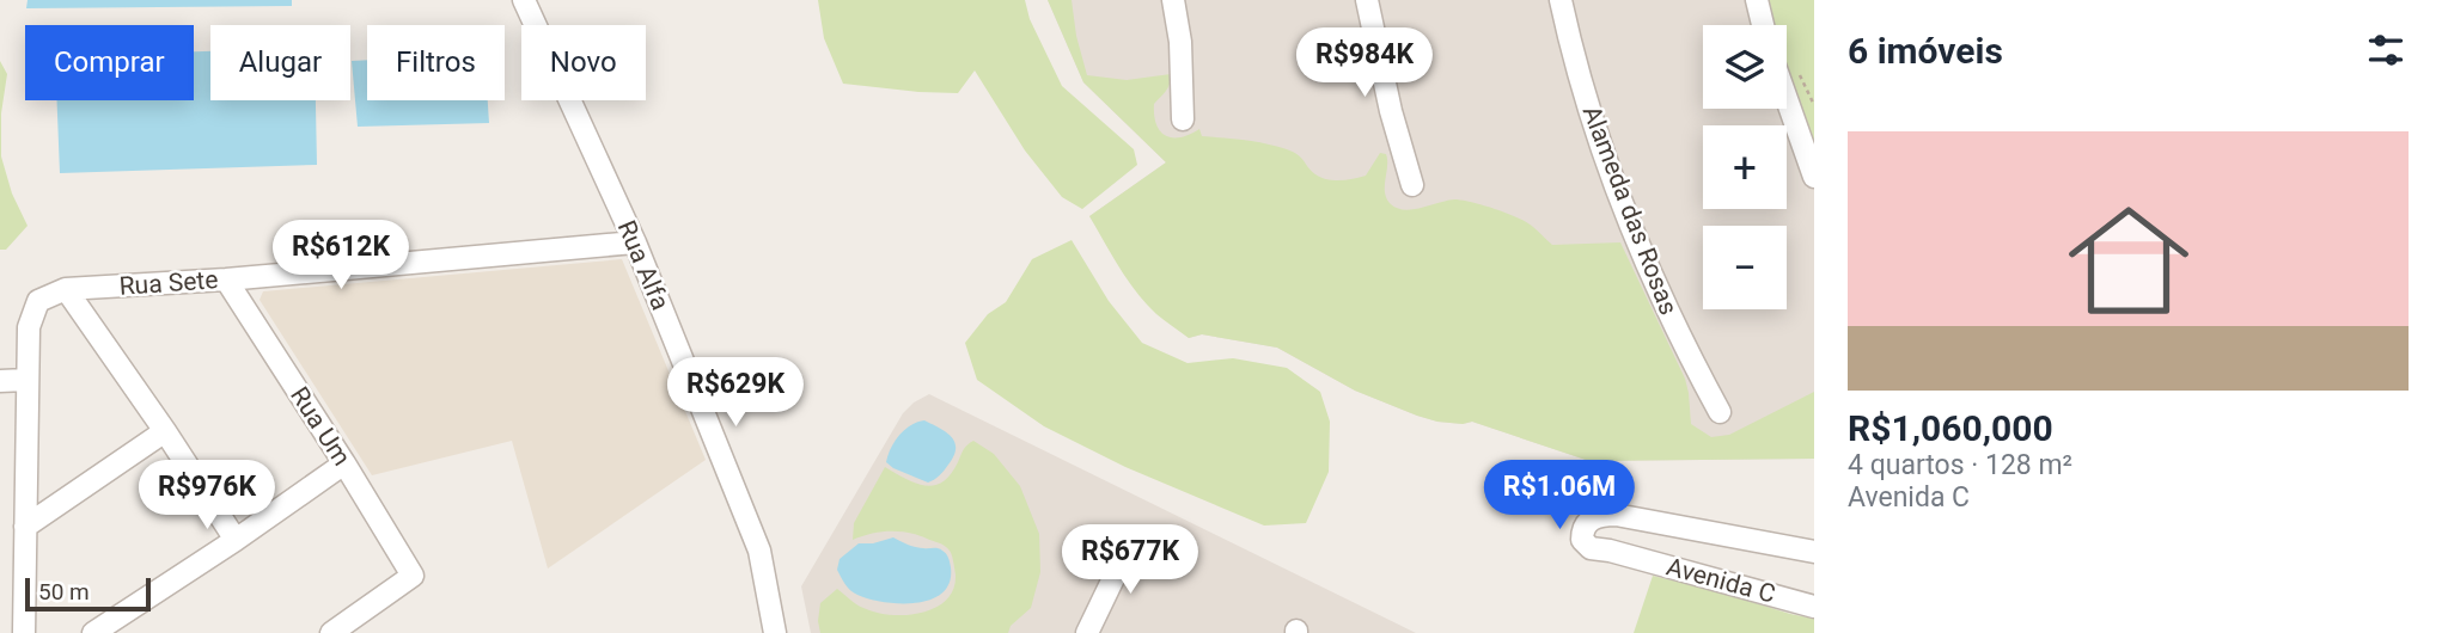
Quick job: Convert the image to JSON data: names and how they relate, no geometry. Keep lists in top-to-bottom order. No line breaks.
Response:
{"streets":{"street":["Alameda das Rosas","Rua Alfa","Rua Sete","Rua Um","Avenida C"]},"crossings":[["Rua Alfa","Rua Sete"],["Rua Sete","Rua Um"]],"scale_bar":"50 m","page":{"heading":"6 imóveis","map_buttons":["+","−"],"chip":["Comprar","Alugar","Filtros","Novo"],"price":["R$984K","R$612K","R$629K","R$976K","R$1.06M","R$677K"],"list":[{"name":"R$1,060,000","note":"4 quartos · 128 m² · Avenida C"}],"scale":"50 m"}}
